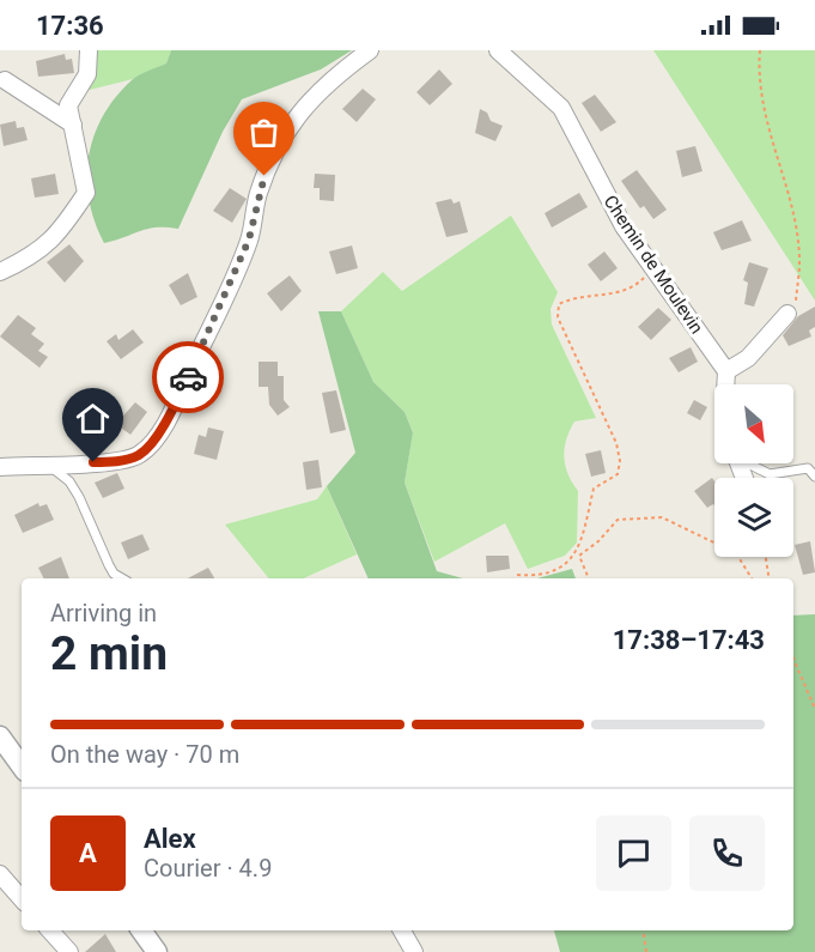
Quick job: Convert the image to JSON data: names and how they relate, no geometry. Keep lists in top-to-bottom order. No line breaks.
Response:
{"streets":{"street":["Chemin de Moulevin"]},"north":"bottom right","page":{"status":"17:36","heading":["2 min","Arriving in","17:38–17:43"],"panel":["Alex","Courier · 4.9"],"bar":"On the way · 70 m","round":"A"}}
